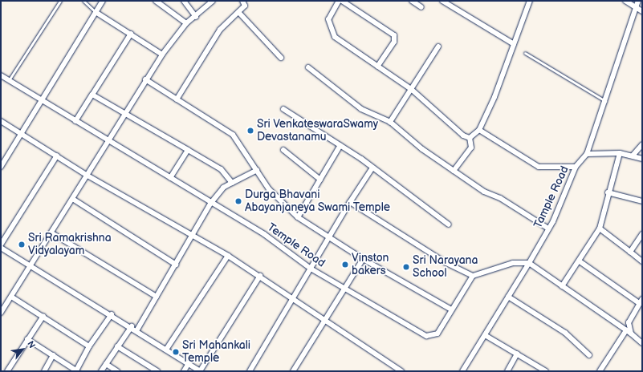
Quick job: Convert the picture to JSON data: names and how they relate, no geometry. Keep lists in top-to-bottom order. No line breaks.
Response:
{"streets":{"street":["Tample Road","Temple Road"]},"places":["Sri VenkateswaraSwamy Devastanamu","Durga Bhavani Abayanjaneya Swami Temple","Sri Ramakrishna Vidyalayam","Vinston bakers","Sri Narayana School","Sri Mahankali Temple"],"north":"top right"}
